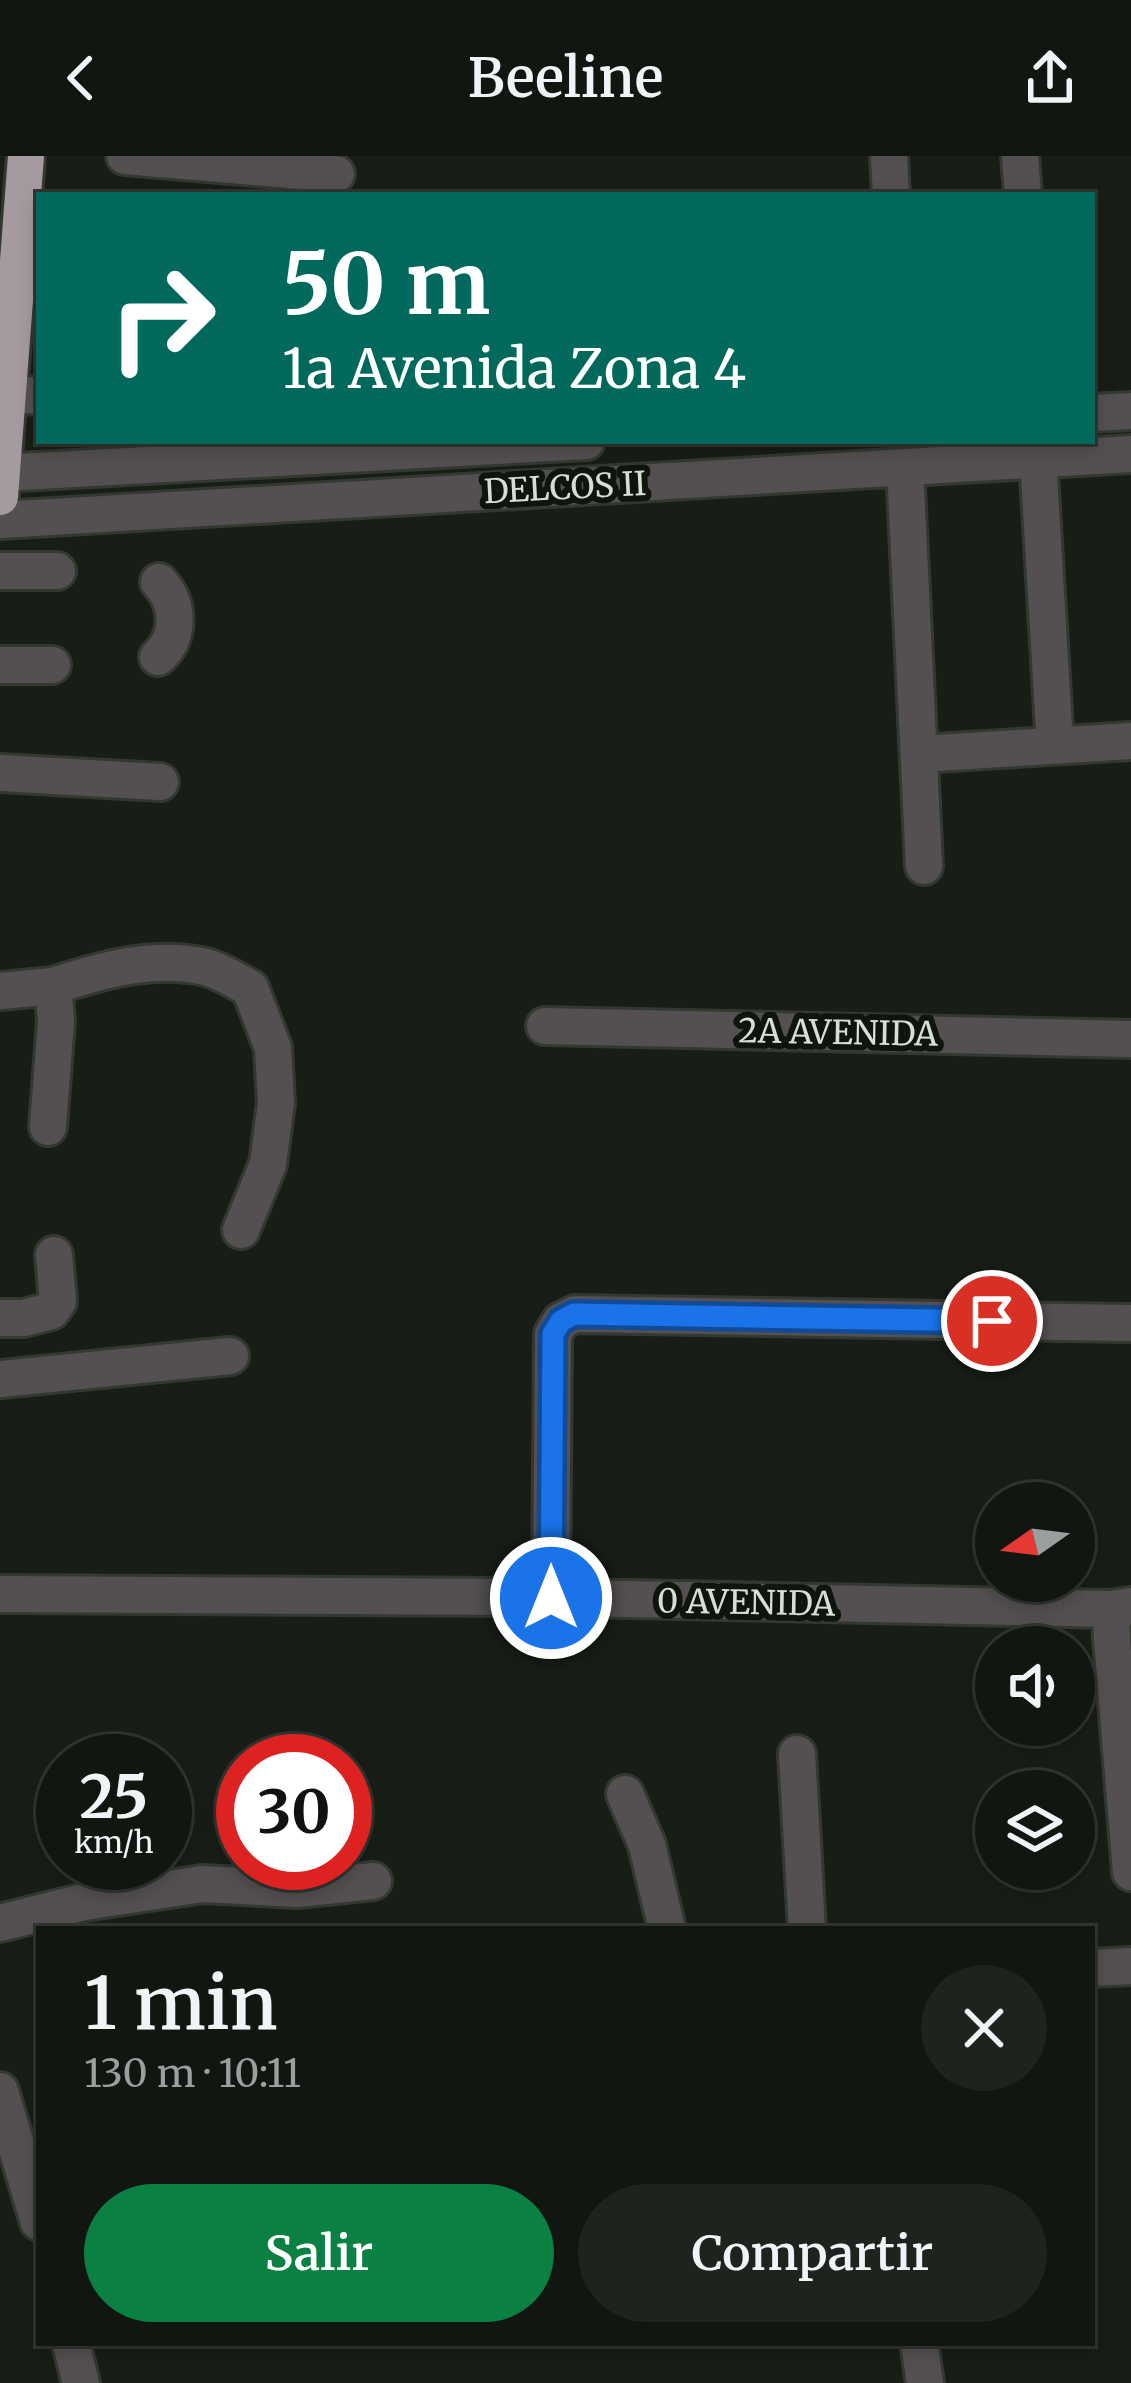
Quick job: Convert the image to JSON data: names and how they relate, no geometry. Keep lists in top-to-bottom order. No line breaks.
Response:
{"streets":{"street":["DELCOS II","2A AVENIDA","0 AVENIDA"]},"north":"left","page":{"header":"Beeline","turn":["50 m","1a Avenida Zona 4"],"speed":"25 km/h","limit":"30","heading":["1 min","130 m · 10:11"],"buttons":["Salir","Compartir"]}}
